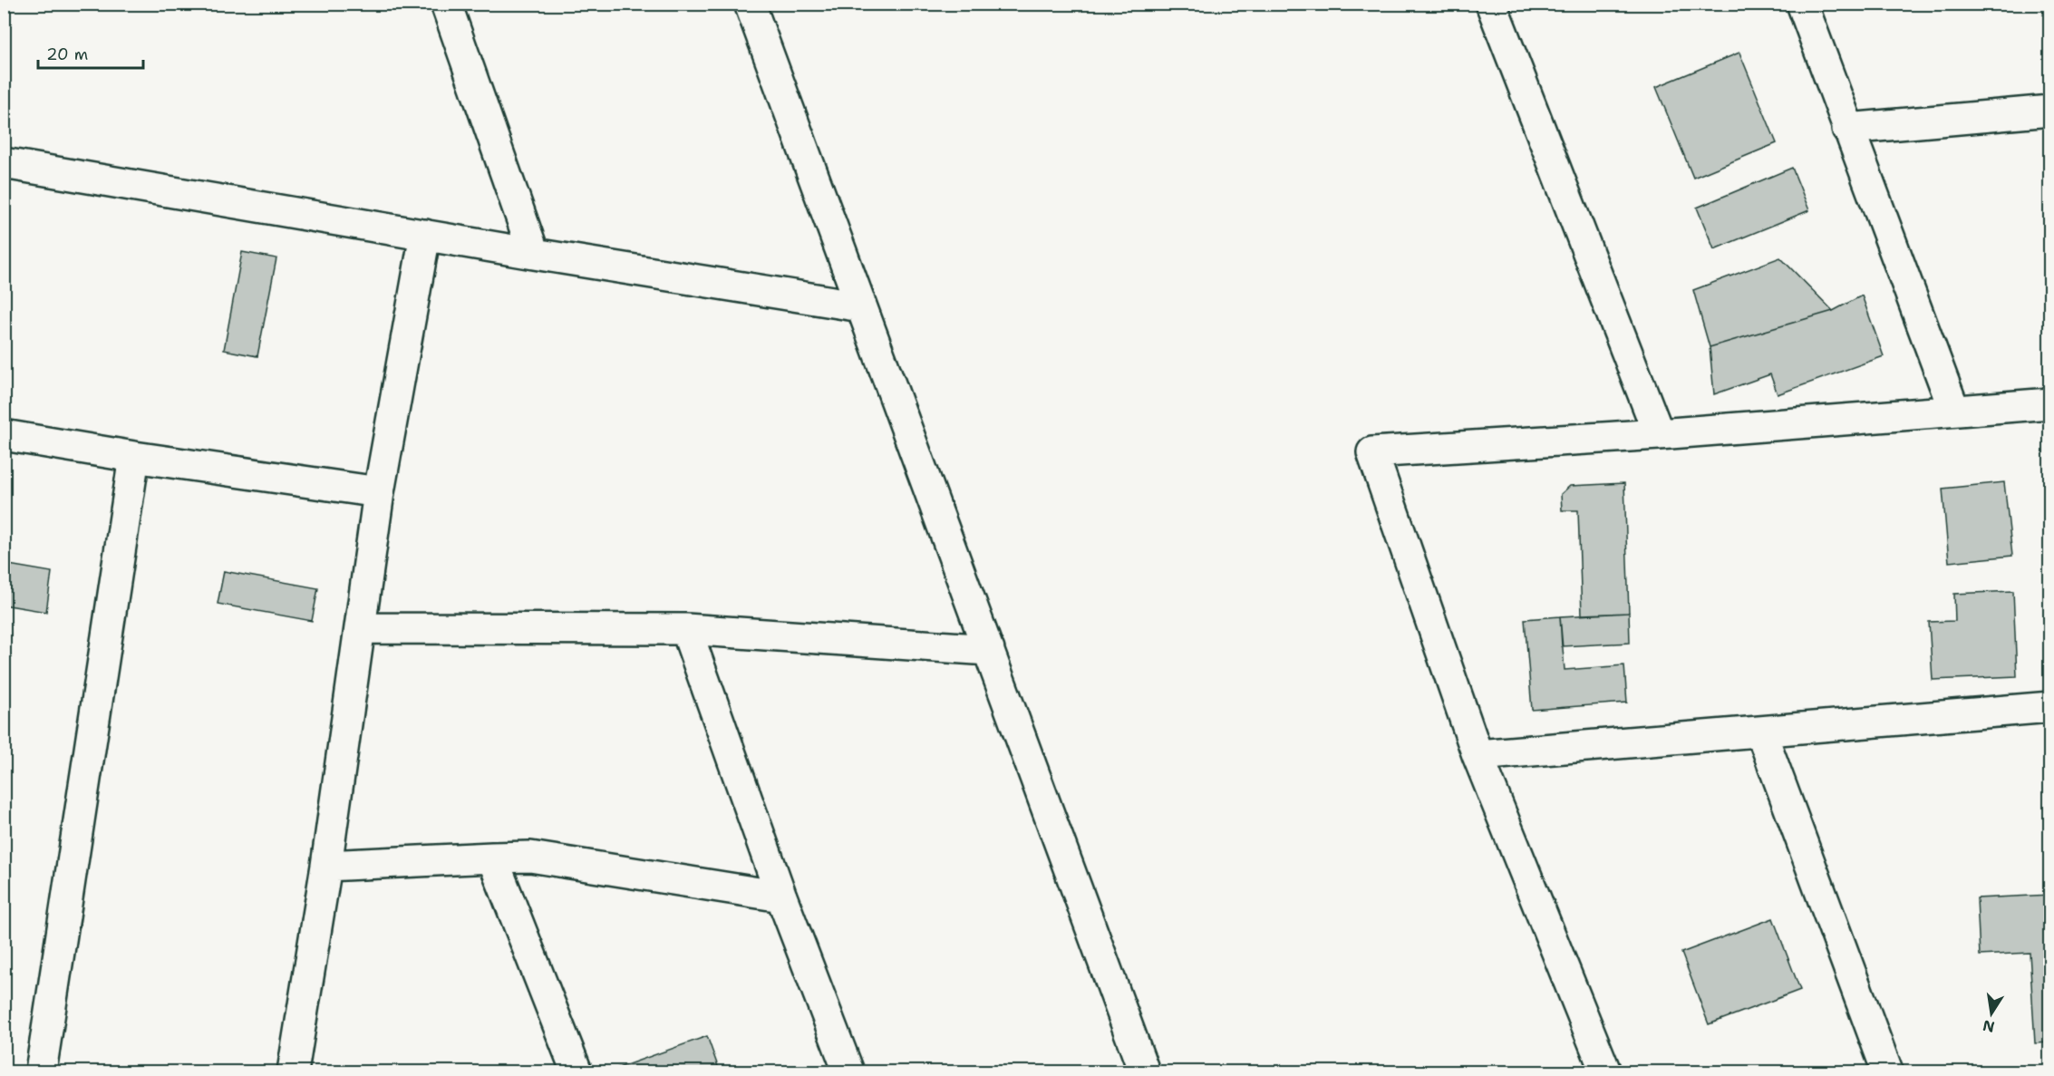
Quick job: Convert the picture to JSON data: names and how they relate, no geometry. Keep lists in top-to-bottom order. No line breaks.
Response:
{"scale_bar":"20 m","north":"bottom"}
